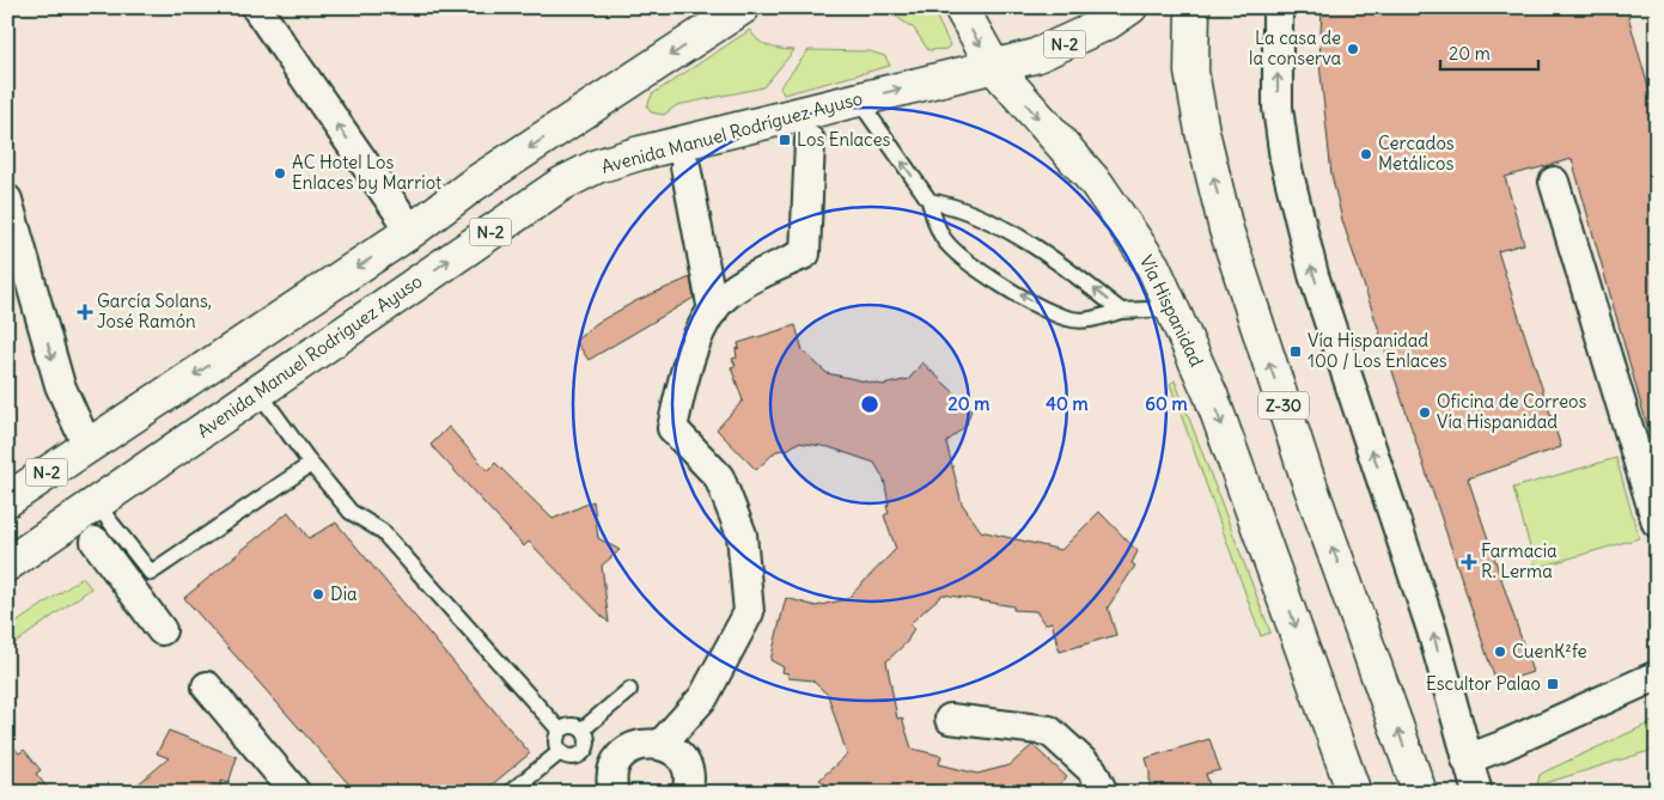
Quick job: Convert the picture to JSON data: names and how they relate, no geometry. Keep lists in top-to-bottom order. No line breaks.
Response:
{"streets":{"highway":["N-2","Avenida Manuel Rodríguez Ayuso","Vía Hispanidad","Z-30"]},"crossings":[["Avenida Manuel Rodríguez Ayuso","Vía Hispanidad"]],"places":{"other":["La casa de la conserva","Cercados Metálicos","AC Hotel Los Enlaces by Marriot","Oficina de Correos Vía Hispanidad","Dia","CuenK²fe"],"transit":["Los Enlaces","Vía Hispanidad 100 / Los Enlaces","Escultor Palao"],"health":["García Solans, José Ramón","Farmacia R. Lerma"]},"scale_bar":"20 m","rings":["20 m","40 m","60 m"]}
